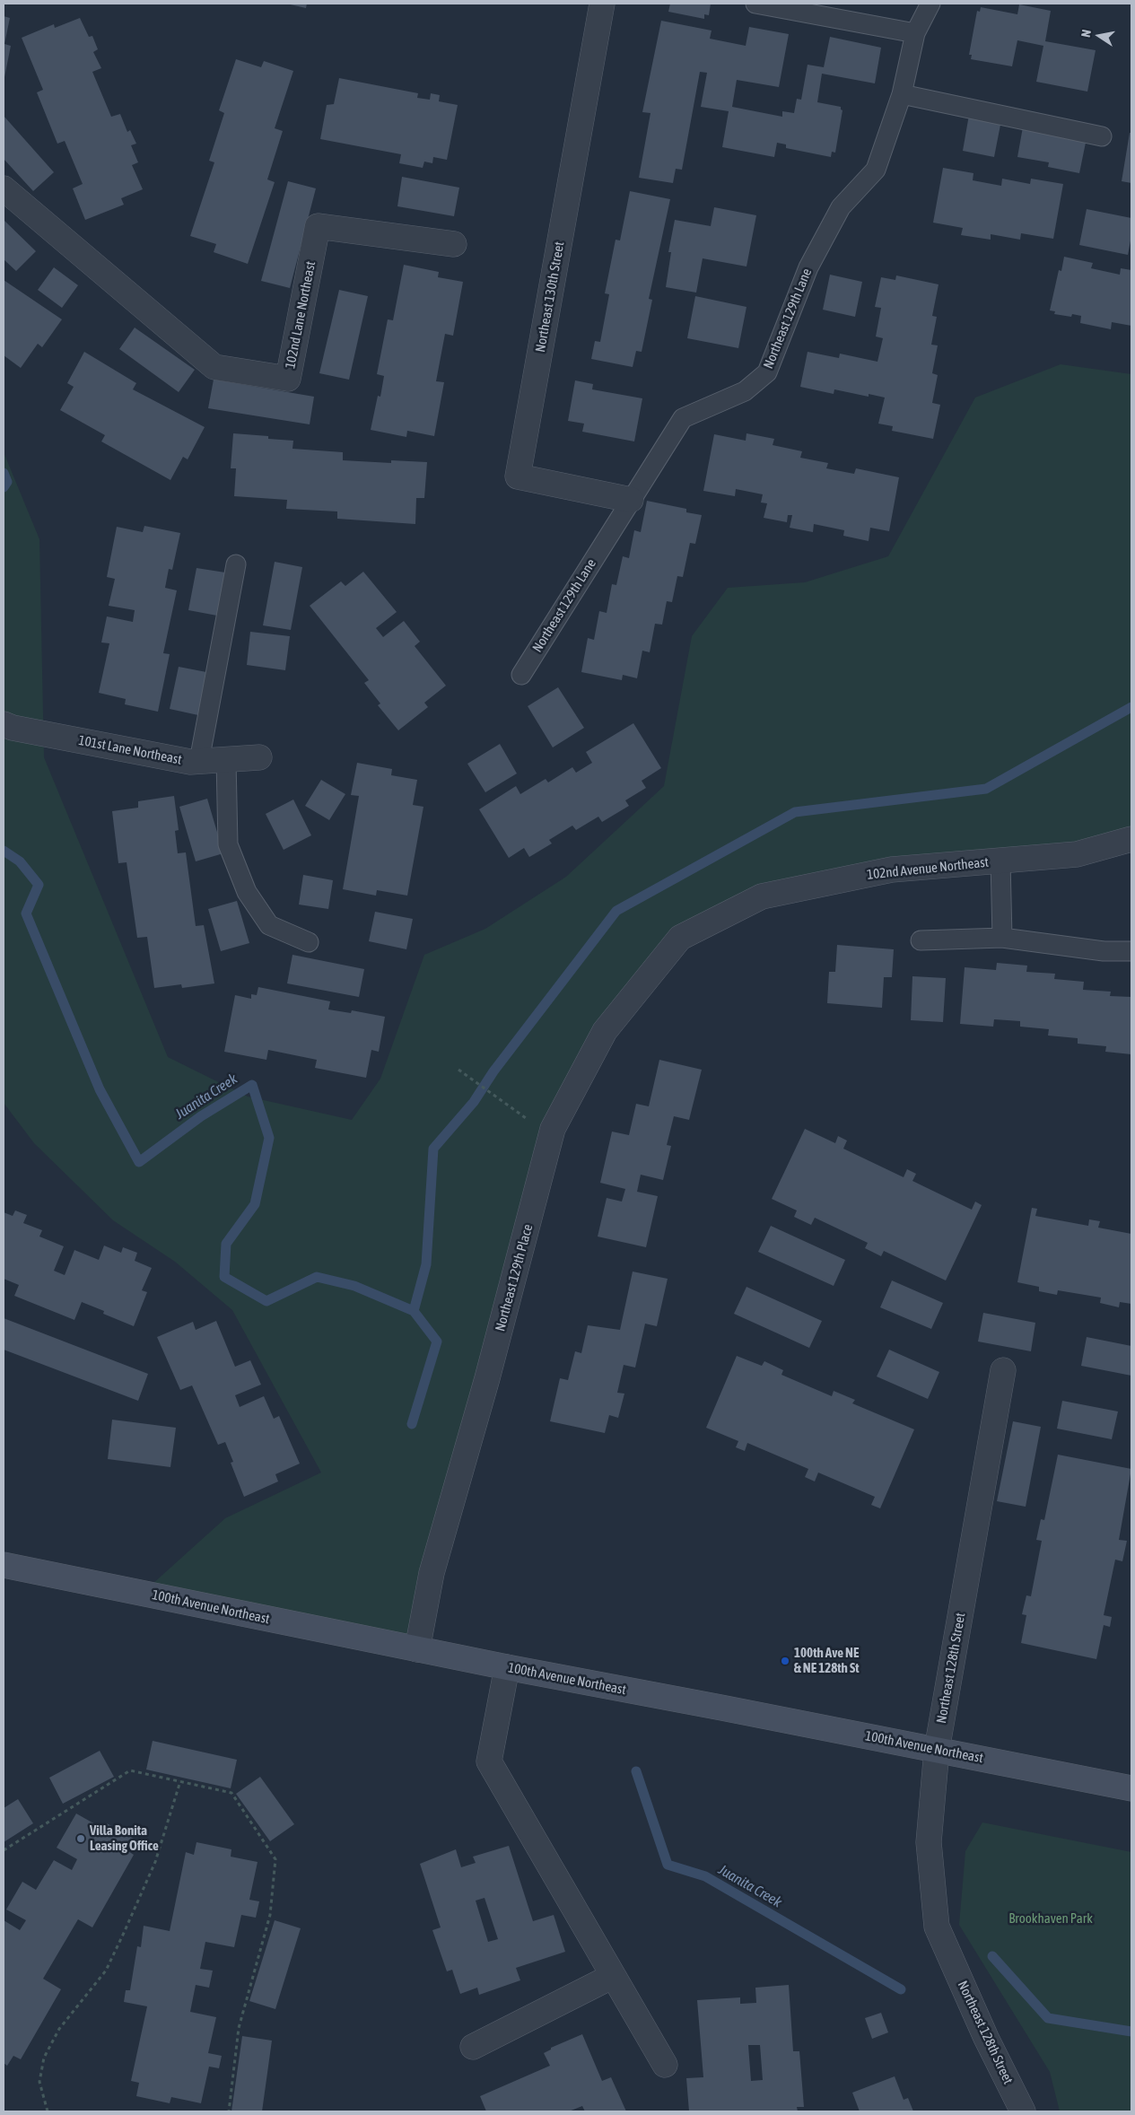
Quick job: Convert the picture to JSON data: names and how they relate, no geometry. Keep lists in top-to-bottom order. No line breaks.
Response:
{"streets":{"main road":["100th Avenue Northeast"],"street":["Northeast 130th Street","102nd Lane Northeast","101st Lane Northeast","102nd Avenue Northeast","Northeast 129th Place","Northeast 128th Street"],"lane":["Northeast 129th Lane"]},"crossings":[["Northeast 130th Street","Northeast 129th Lane"],["102nd Avenue Northeast","Northeast 129th Place"],["Northeast 129th Place","100th Avenue Northeast"],["100th Avenue Northeast","Northeast 128th Street"]],"water":["Juanita Creek"],"parks":["Brookhaven Park"],"places":["100th Ave NE & NE 128th St","Villa Bonita Leasing Office"],"north":"left"}
